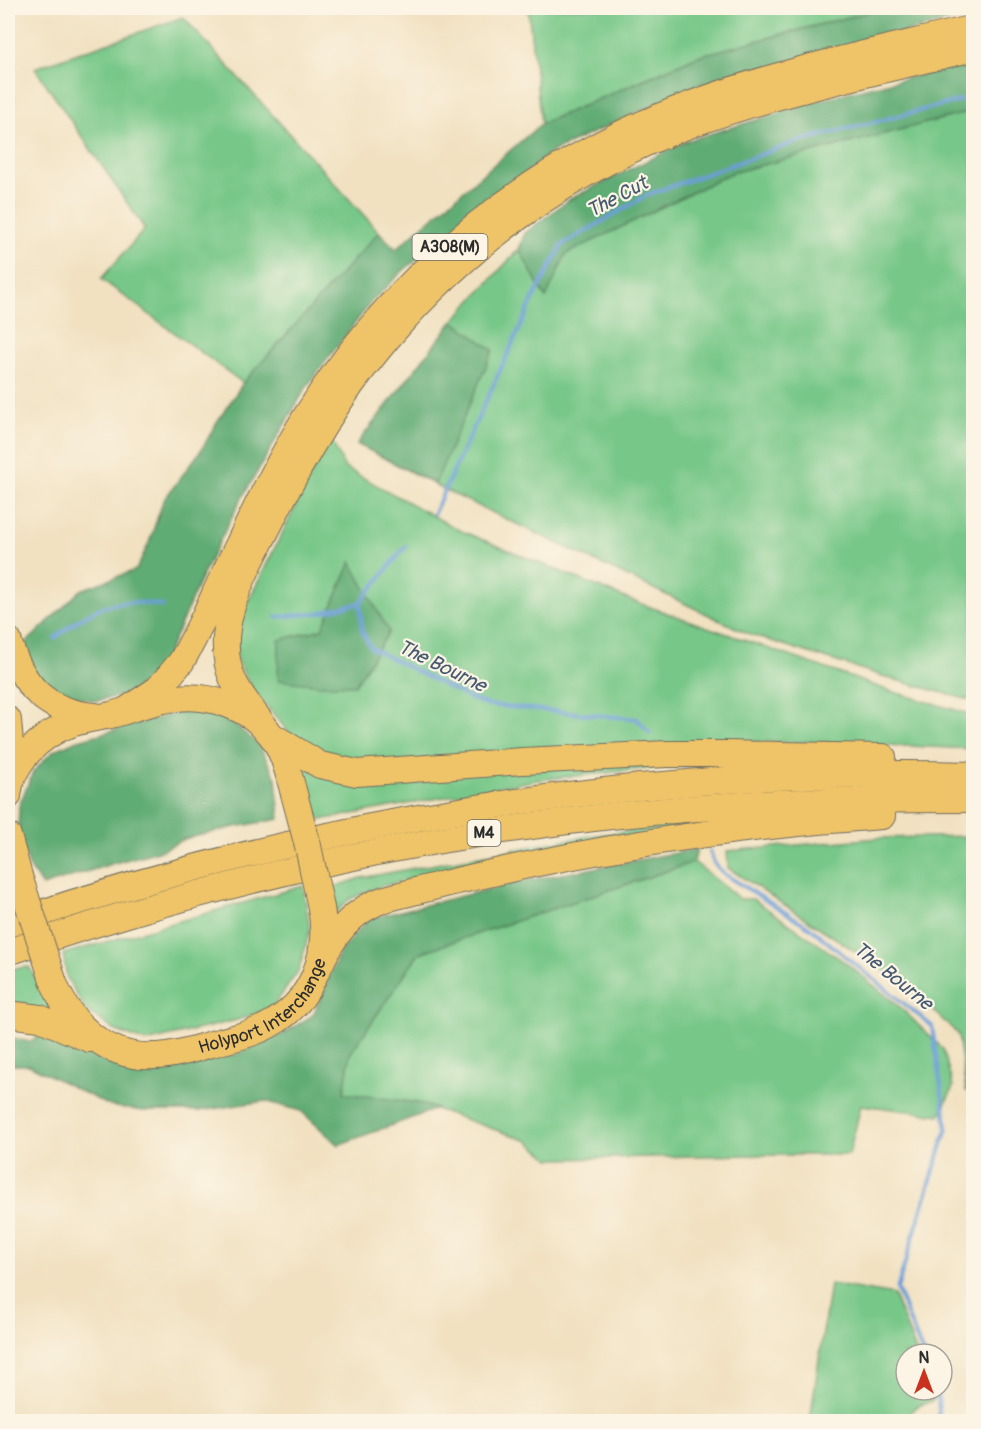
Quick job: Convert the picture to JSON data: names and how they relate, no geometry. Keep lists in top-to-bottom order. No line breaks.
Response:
{"streets":{"highway":["A308(M)","M4","Holyport Interchange"]},"crossings":[["A308(M)","M4"],["A308(M)","Holyport Interchange"],["M4","Holyport Interchange"]],"water":["The Cut","The Bourne"],"north":"top"}
